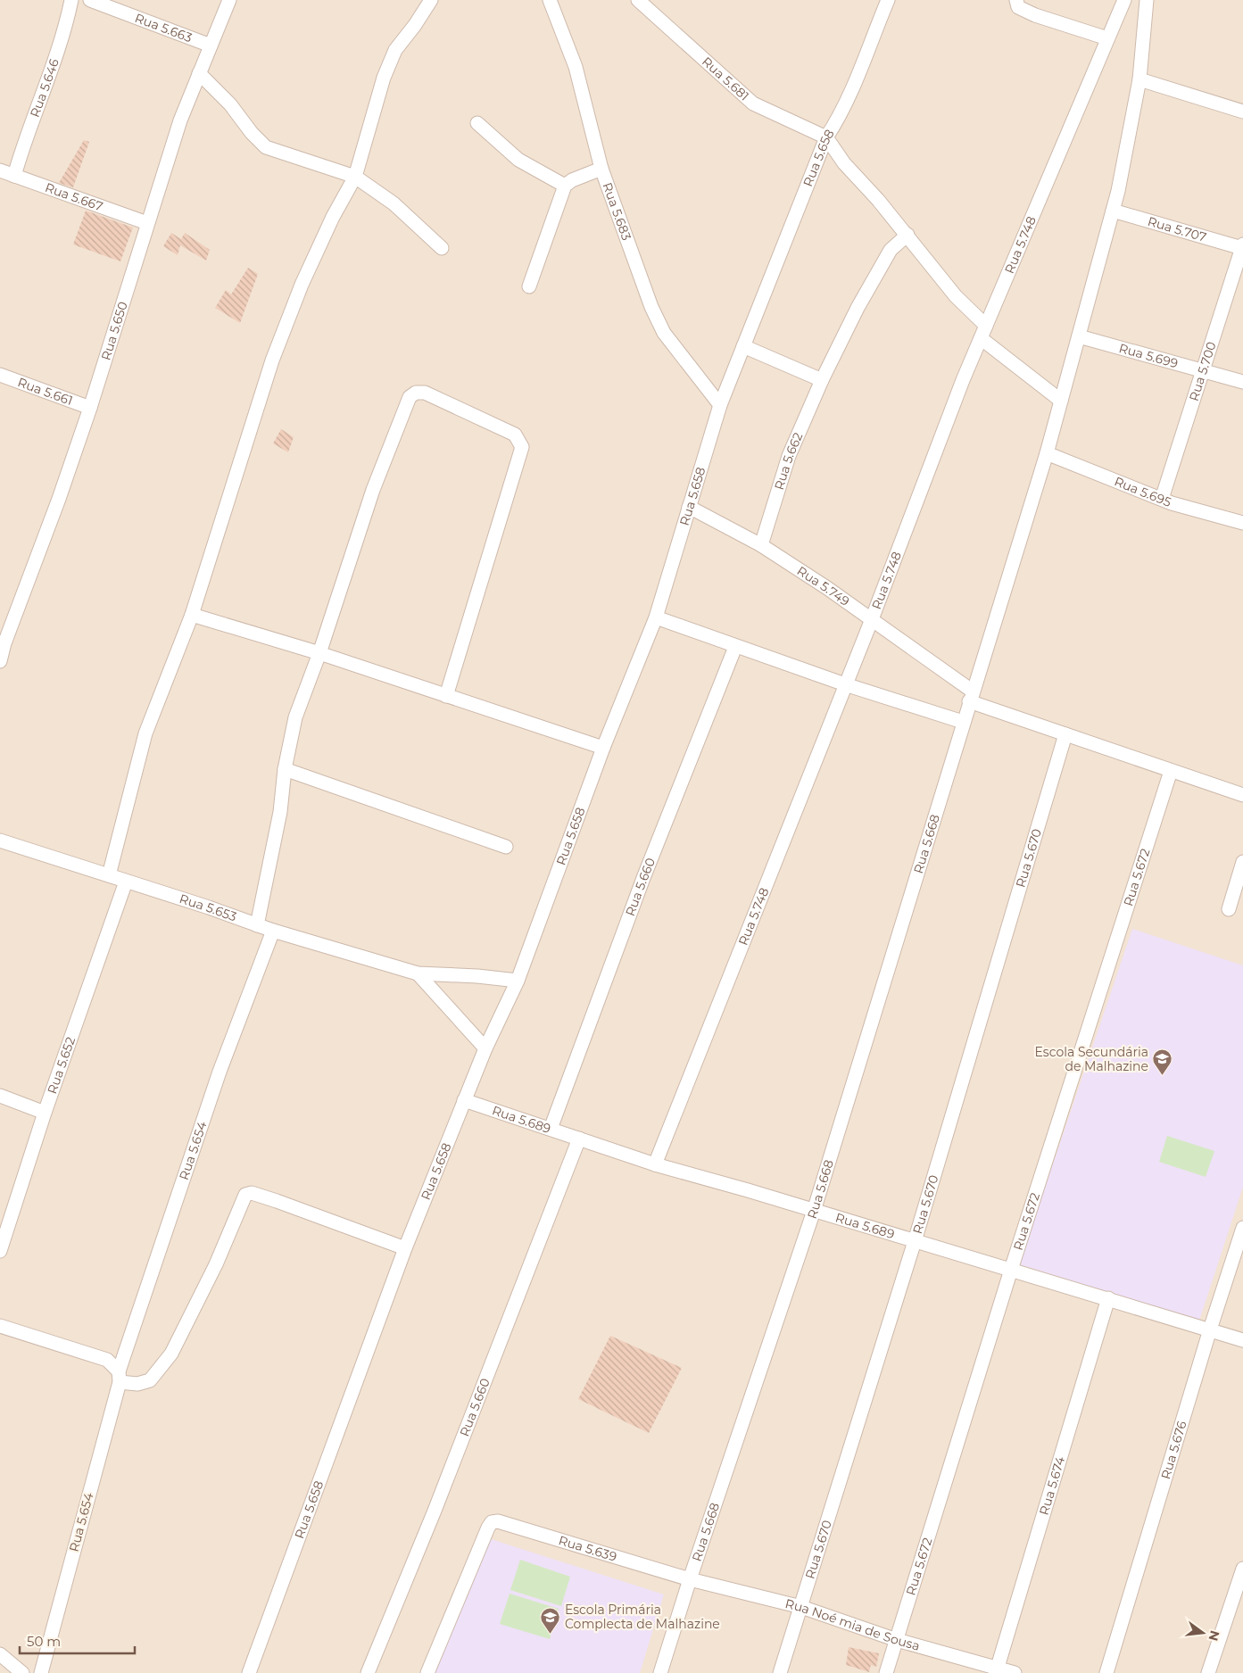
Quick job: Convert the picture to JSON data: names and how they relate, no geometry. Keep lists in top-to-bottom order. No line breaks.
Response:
{"streets":{"street":["Rua 5.663","Rua 5.681","Rua 5.646","Rua 5.658","Rua 5.667","Rua 5.683","Rua 5.707","Rua 5.748","Rua 5.650","Rua 5.699","Rua 5.700","Rua 5.661","Rua 5.662","Rua 5.695","Rua 5.749","Rua 5.668","Rua 5.670","Rua 5.672","Rua 5.660","Rua 5.653","Rua 5.652","Rua 5.689","Rua 5.654","Rua 5.676","Rua 5.674","Rua 5.639","Rua Noé mia de Sousa"]},"crossings":[["Rua 5.663","Rua 5.650"],["Rua 5.681","Rua 5.658"],["Rua 5.646","Rua 5.667"],["Rua 5.658","Rua 5.683"],["Rua 5.658","Rua 5.749"],["Rua 5.658","Rua 5.653"],["Rua 5.658","Rua 5.689"],["Rua 5.667","Rua 5.650"],["Rua 5.707","Rua 5.700"],["Rua 5.748","Rua 5.749"],["Rua 5.748","Rua 5.689"],["Rua 5.650","Rua 5.661"],["Rua 5.699","Rua 5.700"],["Rua 5.700","Rua 5.695"],["Rua 5.662","Rua 5.749"],["Rua 5.749","Rua 5.668"],["Rua 5.749","Rua 5.670"],["Rua 5.749","Rua 5.672"],["Rua 5.668","Rua 5.689"],["Rua 5.668","Rua 5.639"],["Rua 5.668","Rua Noé mia de Sousa"],["Rua 5.670","Rua 5.689"],["Rua 5.670","Rua Noé mia de Sousa"],["Rua 5.672","Rua 5.689"],["Rua 5.672","Rua Noé mia de Sousa"],["Rua 5.660","Rua 5.689"],["Rua 5.653","Rua 5.652"],["Rua 5.653","Rua 5.654"],["Rua 5.689","Rua 5.676"],["Rua 5.689","Rua 5.674"],["Rua 5.674","Rua Noé mia de Sousa"],["Rua 5.639","Rua Noé mia de Sousa"]],"places":{"school or university":["Escola Secundária de Malhazine","Escola Primária Complecta de Malhazine"]},"scale_bar":"50 m","north":"right"}
